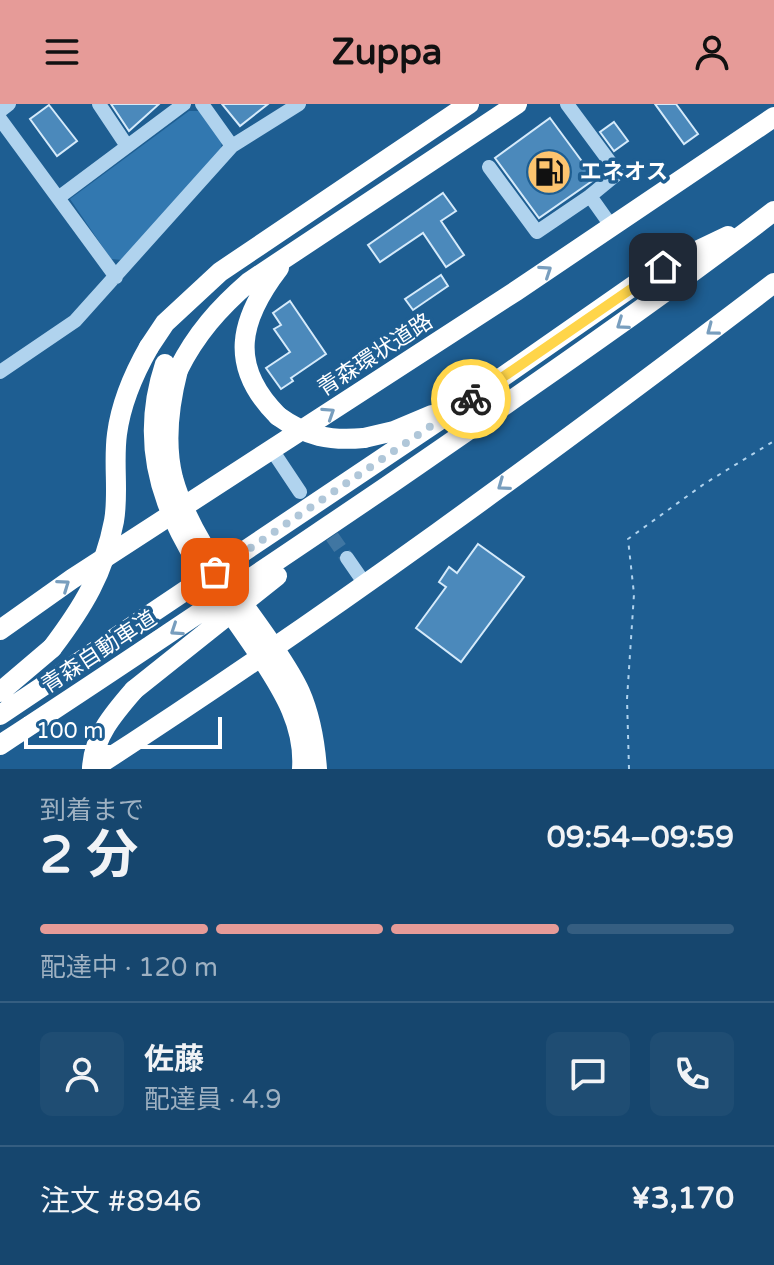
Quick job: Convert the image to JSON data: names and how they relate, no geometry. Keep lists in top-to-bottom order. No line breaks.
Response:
{"streets":{"highway":["青森環状道路","青森自動車道"]},"places":{"fuel station":["エネオス"]},"scale_bar":"100 m","page":{"header":"Zuppa","scale":"100 m","heading":["2 分","到着まで","09:54–09:59"],"panel":["佐藤","配達員 · 4.9","注文 #8946","¥3,170"],"bar":"配達中 · 120 m"}}
